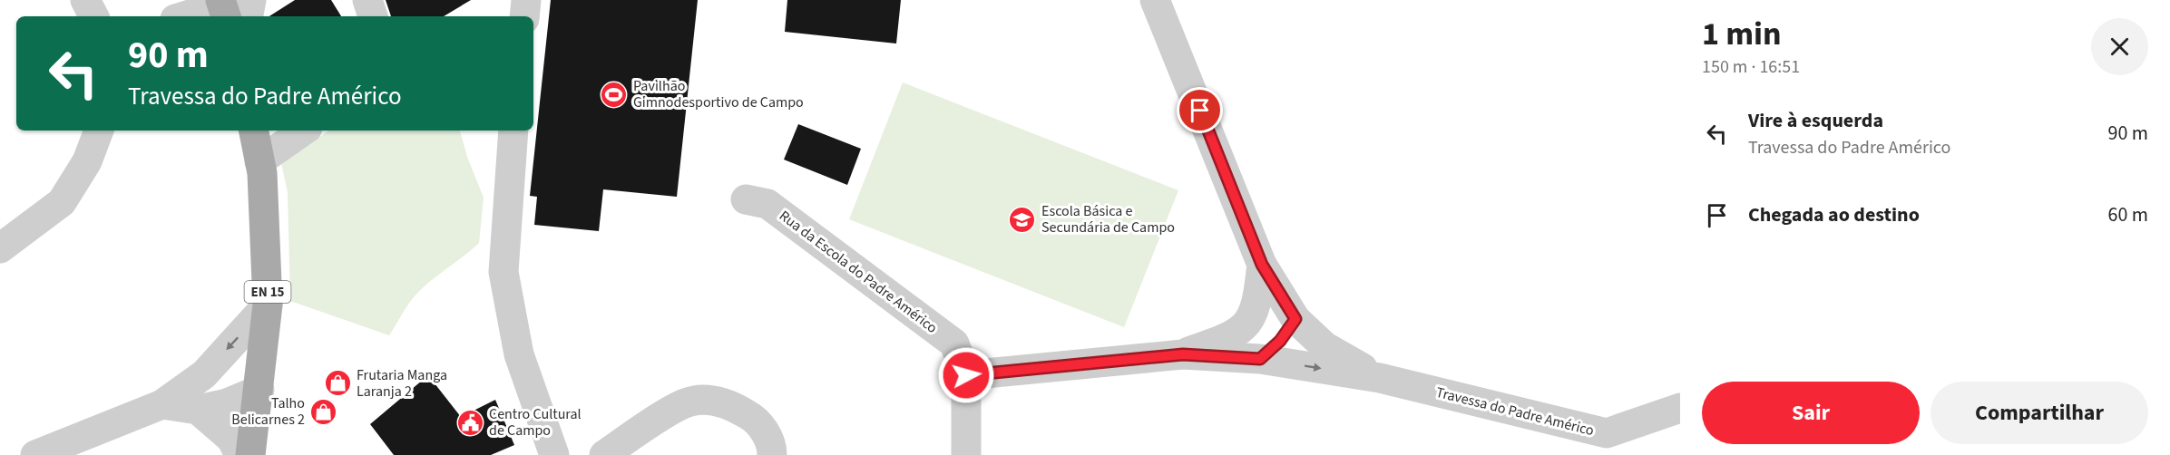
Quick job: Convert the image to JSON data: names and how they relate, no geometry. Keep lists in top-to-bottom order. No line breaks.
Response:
{"streets":{"main road":["EN 15"],"street":["Rua da Escola do Padre Américo","Travessa do Padre Américo"]},"crossings":[["Rua da Escola do Padre Américo","Travessa do Padre Américo"]],"places":{"sports":["Pavilhão Gimnodesportivo de Campo"],"school or university":["Escola Básica e Secundária de Campo"],"shop":["Frutaria Manga Laranja 2","Talho Belicarnes 2"],"public building":["Centro Cultural de Campo"]},"page":{"heading":["1 min","150 m · 16:51"],"turn":["90 m","Travessa do Padre Américo"],"list":[{"name":"Vire à esquerda","note":"Travessa do Padre Américo","value":"90 m"},{"name":"Chegada ao destino","value":"60 m"}],"buttons":["Sair","Compartilhar"]}}
